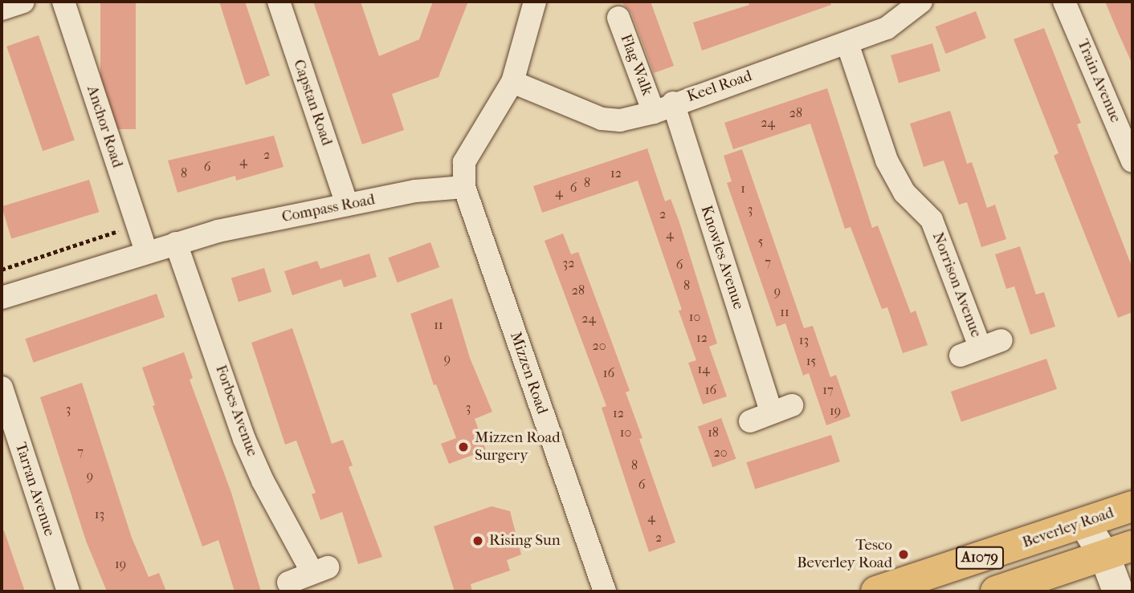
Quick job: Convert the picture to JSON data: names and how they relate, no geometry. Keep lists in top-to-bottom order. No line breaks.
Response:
{"streets":{"main road":["Beverley Road","A1079"],"street":["Flag Walk","Train Avenue","Keel Road","Capstan Road","Anchor Road","Compass Road","Knowles Avenue","Norrison Avenue","Mizzen Road","Forbes Avenue","Tarran Avenue"]},"crossings":[["Flag Walk","Keel Road"],["Flag Walk","Knowles Avenue"],["Keel Road","Knowles Avenue"],["Keel Road","Norrison Avenue"],["Capstan Road","Compass Road"],["Anchor Road","Compass Road"],["Compass Road","Mizzen Road"],["Compass Road","Forbes Avenue"]],"places":["Mizzen Road Surgery","Rising Sun","Tesco Beverley Road"],"house_numbers":["28","24","2","4","6","8","12","8","6","1","4","3","2","4","5","7","32","6","8","28","9","11","10","24","11","12","13","20","9","15","14","16","16","17","3","3","19","12","10","18","7","20","8","9","6","13","4","2","19"]}
